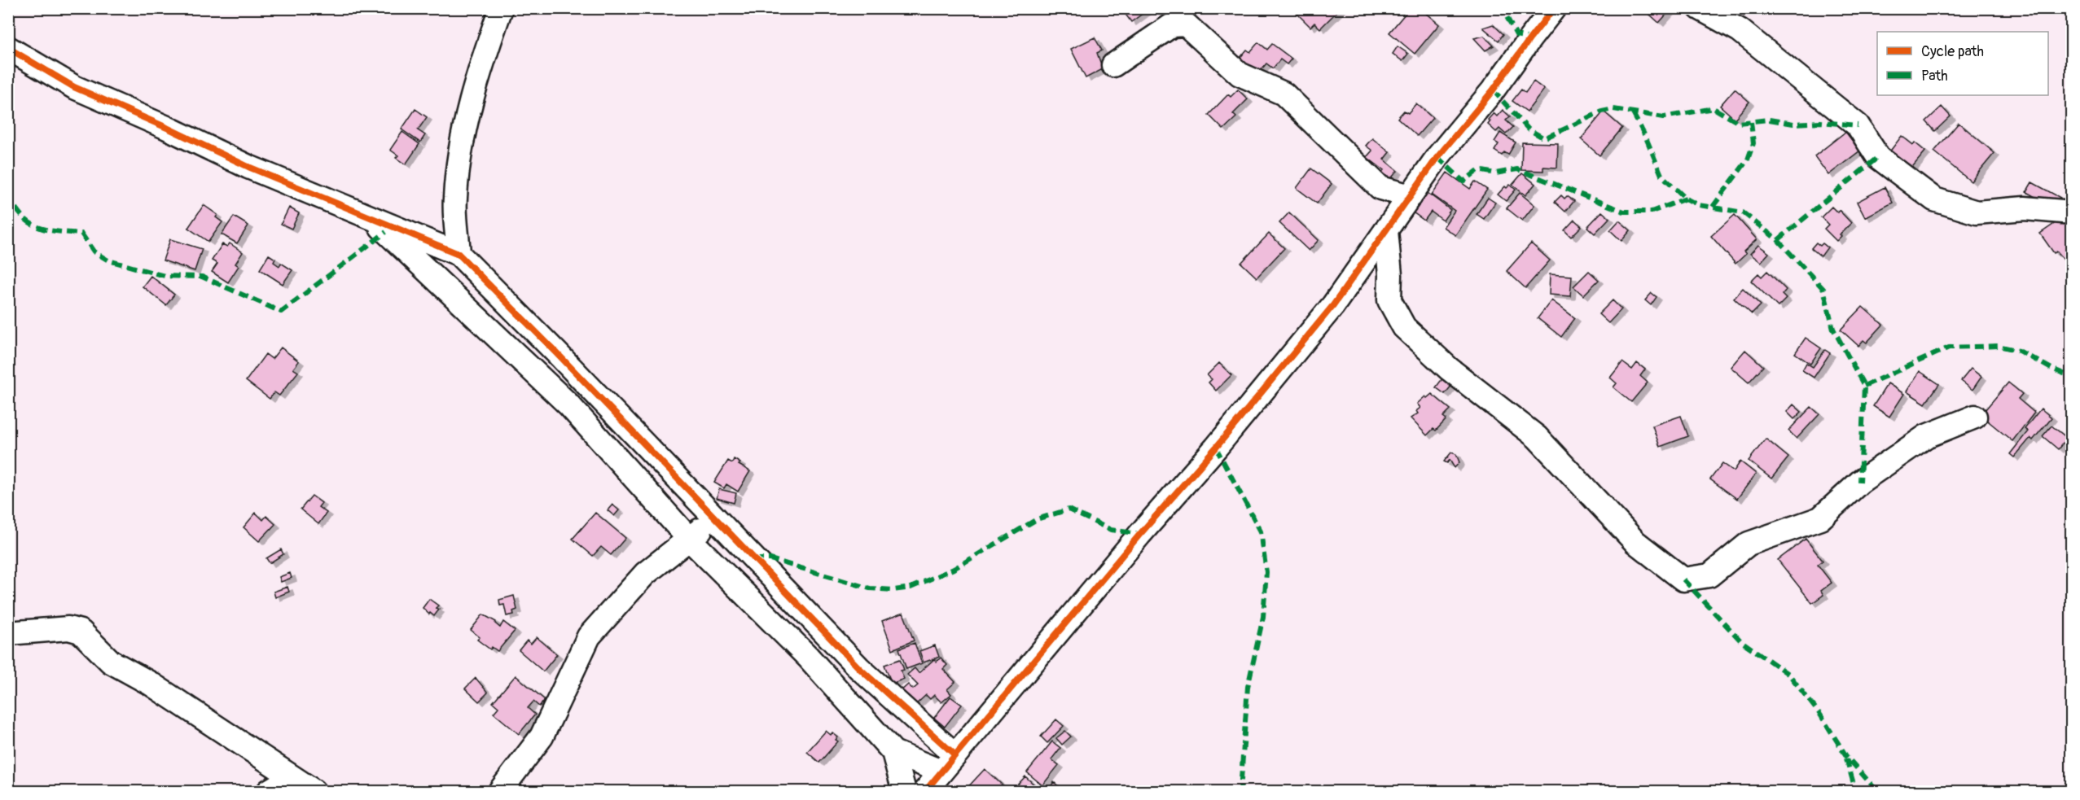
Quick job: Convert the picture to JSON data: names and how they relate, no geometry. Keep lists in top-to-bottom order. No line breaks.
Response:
{"legend":["Cycle path","Path"]}
